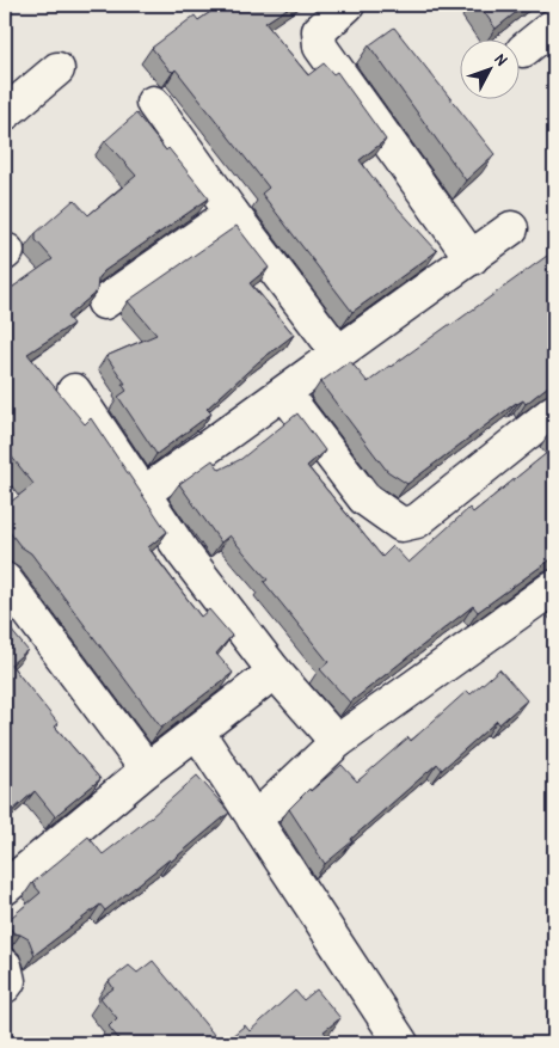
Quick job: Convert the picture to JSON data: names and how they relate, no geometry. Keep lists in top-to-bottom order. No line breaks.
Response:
{"north":"top right"}
